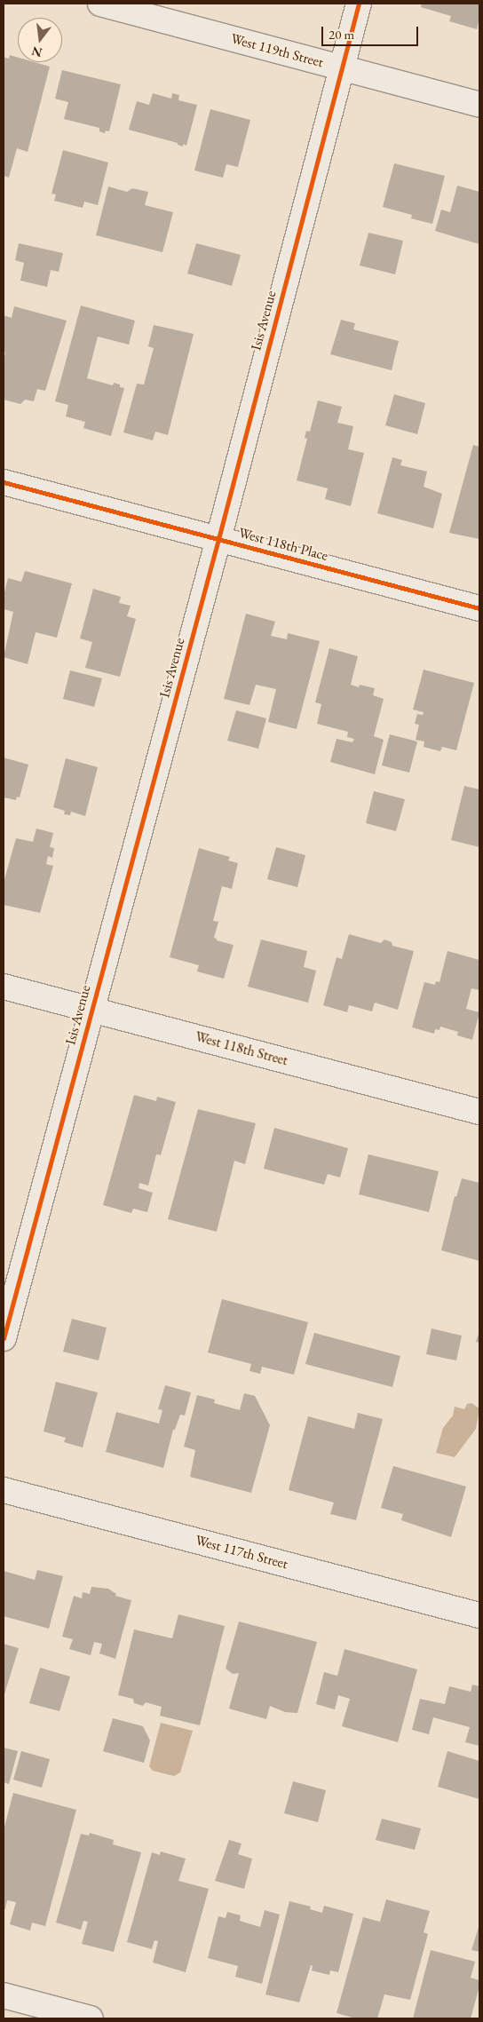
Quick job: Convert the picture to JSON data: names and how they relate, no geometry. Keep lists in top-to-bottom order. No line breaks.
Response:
{"streets":{"street":["West 119th Street","Isis Avenue","West 118th Place","West 118th Street","West 117th Street"]},"crossings":[["West 119th Street","Isis Avenue"],["Isis Avenue","West 118th Place"],["Isis Avenue","West 118th Street"]],"scale_bar":"20 m","north":"bottom"}
